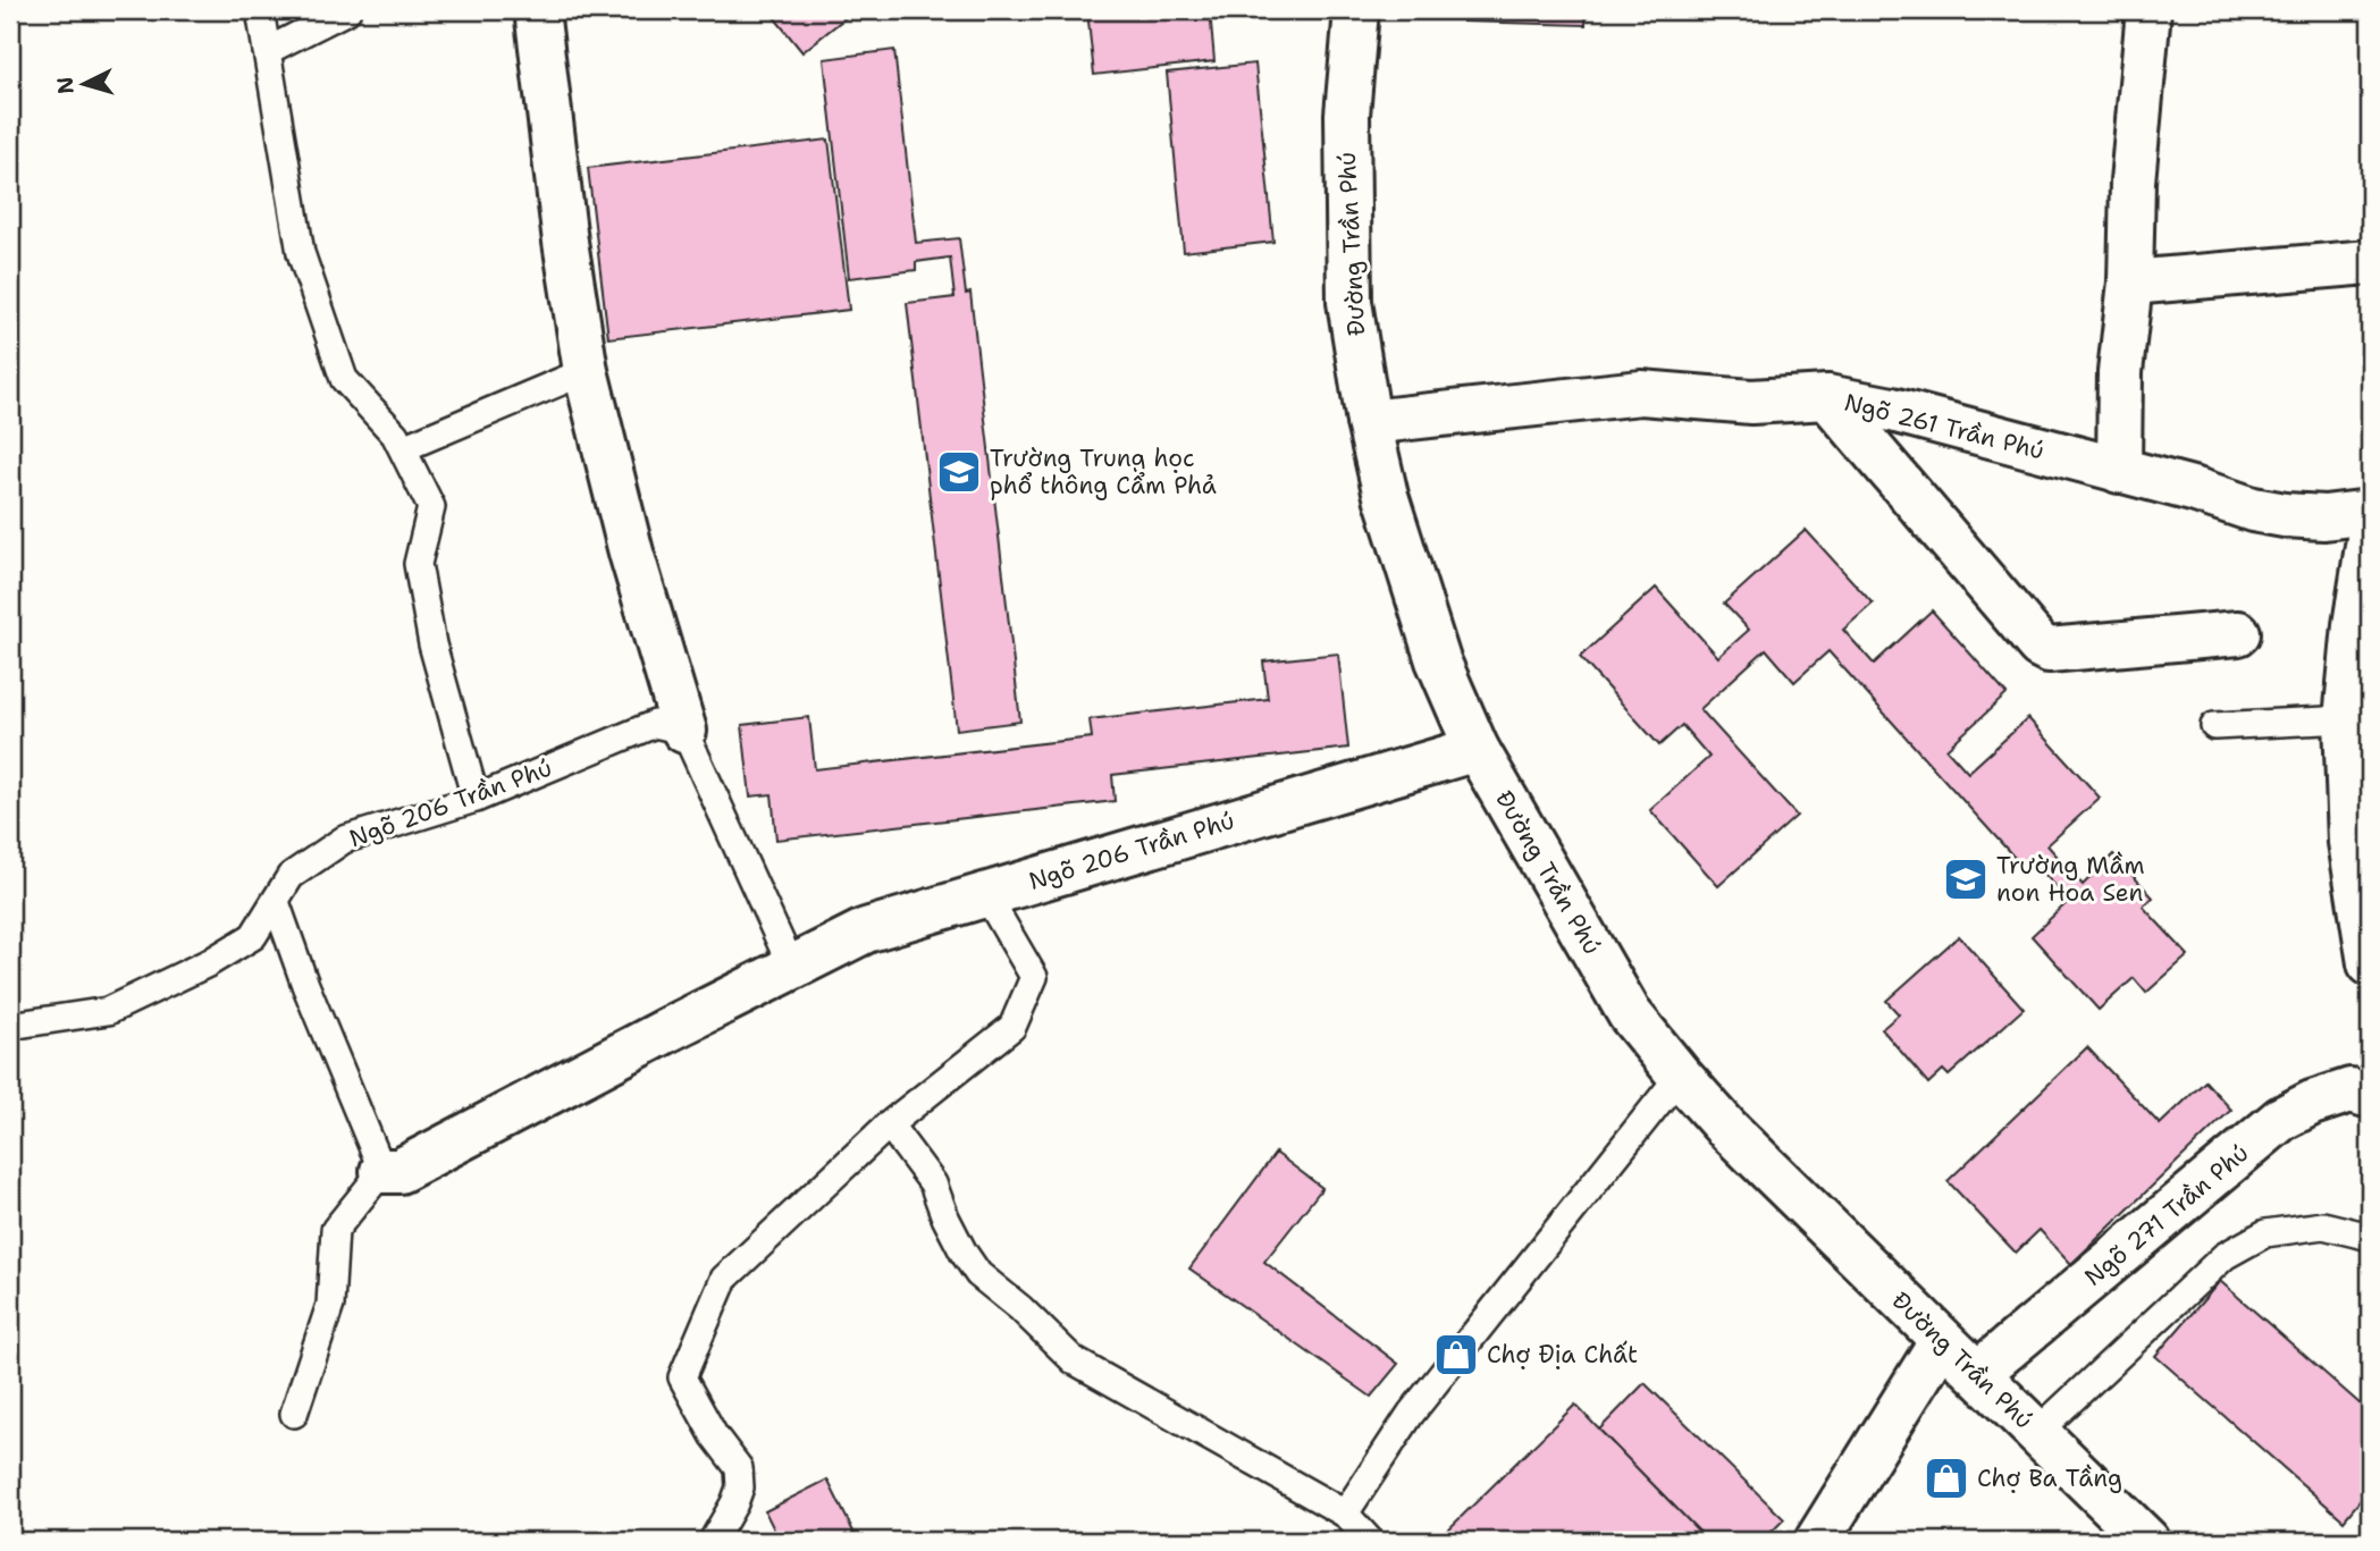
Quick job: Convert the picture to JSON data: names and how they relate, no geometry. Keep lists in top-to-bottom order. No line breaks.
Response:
{"streets":{"street":["Đường Trần Phú","Ngõ 261 Trần Phú","Ngõ 206 Trần Phú","Ngõ 271 Trần Phú"]},"crossings":[["Đường Trần Phú","Ngõ 261 Trần Phú"],["Đường Trần Phú","Ngõ 206 Trần Phú"],["Đường Trần Phú","Ngõ 271 Trần Phú"]],"places":{"school or university":["Trường Trung học phổ thông Cẩm Phả","Trường Mầm non Hoa Sen"],"shop":["Chợ Địa Chất","Chợ Ba Tầng"]},"north":"left"}
